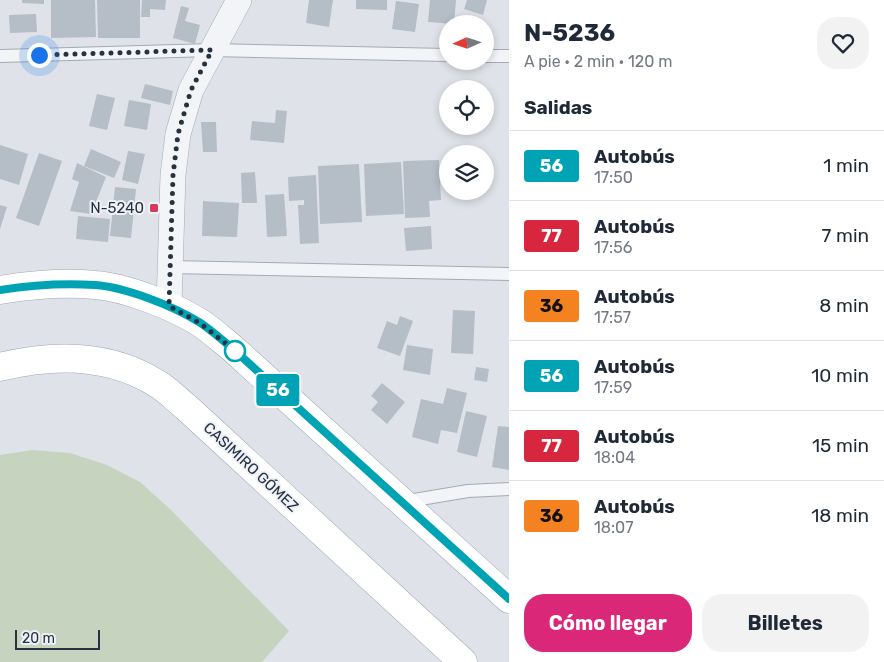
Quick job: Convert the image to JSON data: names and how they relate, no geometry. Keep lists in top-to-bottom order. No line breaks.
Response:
{"streets":{"main road":["CASIMIRO GÓMEZ"]},"places":{"transit":["N-5240"]},"lines":["bus line 56"],"scale_bar":"20 m","north":"left","page":{"on_map":"56","heading":[["N-5236","A pie · 2 min · 120 m"],"Salidas"],"list":[{"mark":"56","name":"Autobús","note":"17:50","value":"1 min"},{"mark":"77","name":"Autobús","note":"17:56","value":"7 min"},{"mark":"36","name":"Autobús","note":"17:57","value":"8 min"},{"mark":"56","name":"Autobús","note":"17:59","value":"10 min"},{"mark":"77","name":"Autobús","note":"18:04","value":"15 min"},{"mark":"36","name":"Autobús","note":"18:07","value":"18 min"}],"buttons":["Cómo llegar","Billetes"],"scale":"20 m"}}
